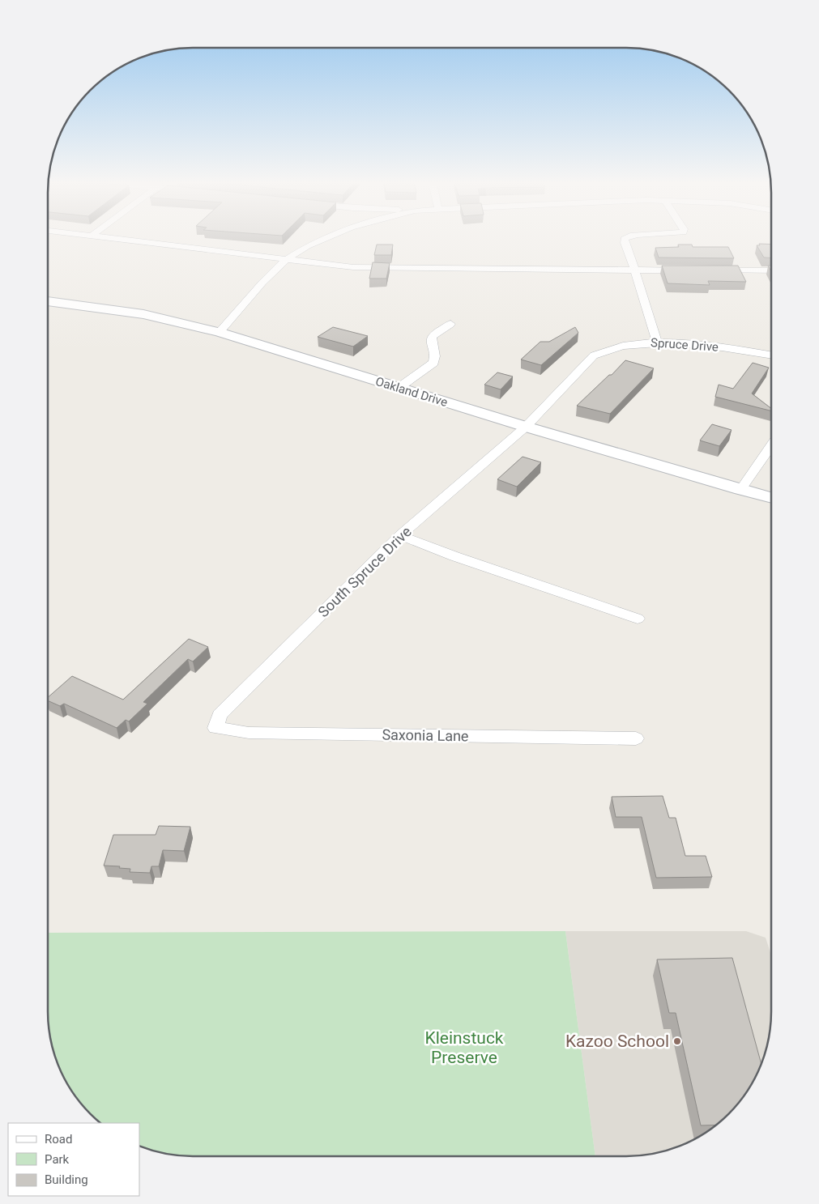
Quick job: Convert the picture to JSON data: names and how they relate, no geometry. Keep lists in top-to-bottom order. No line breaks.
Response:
{"streets":{"main road":["Oakland Drive"],"street":["Spruce Drive","South Spruce Drive","Saxonia Lane"]},"crossings":[["Spruce Drive","Oakland Drive"],["Spruce Drive","South Spruce Drive"],["Oakland Drive","South Spruce Drive"],["South Spruce Drive","Saxonia Lane"]],"parks":["Kleinstuck Preserve"],"places":["Kazoo School"],"legend":["Road","Park","Building"]}
